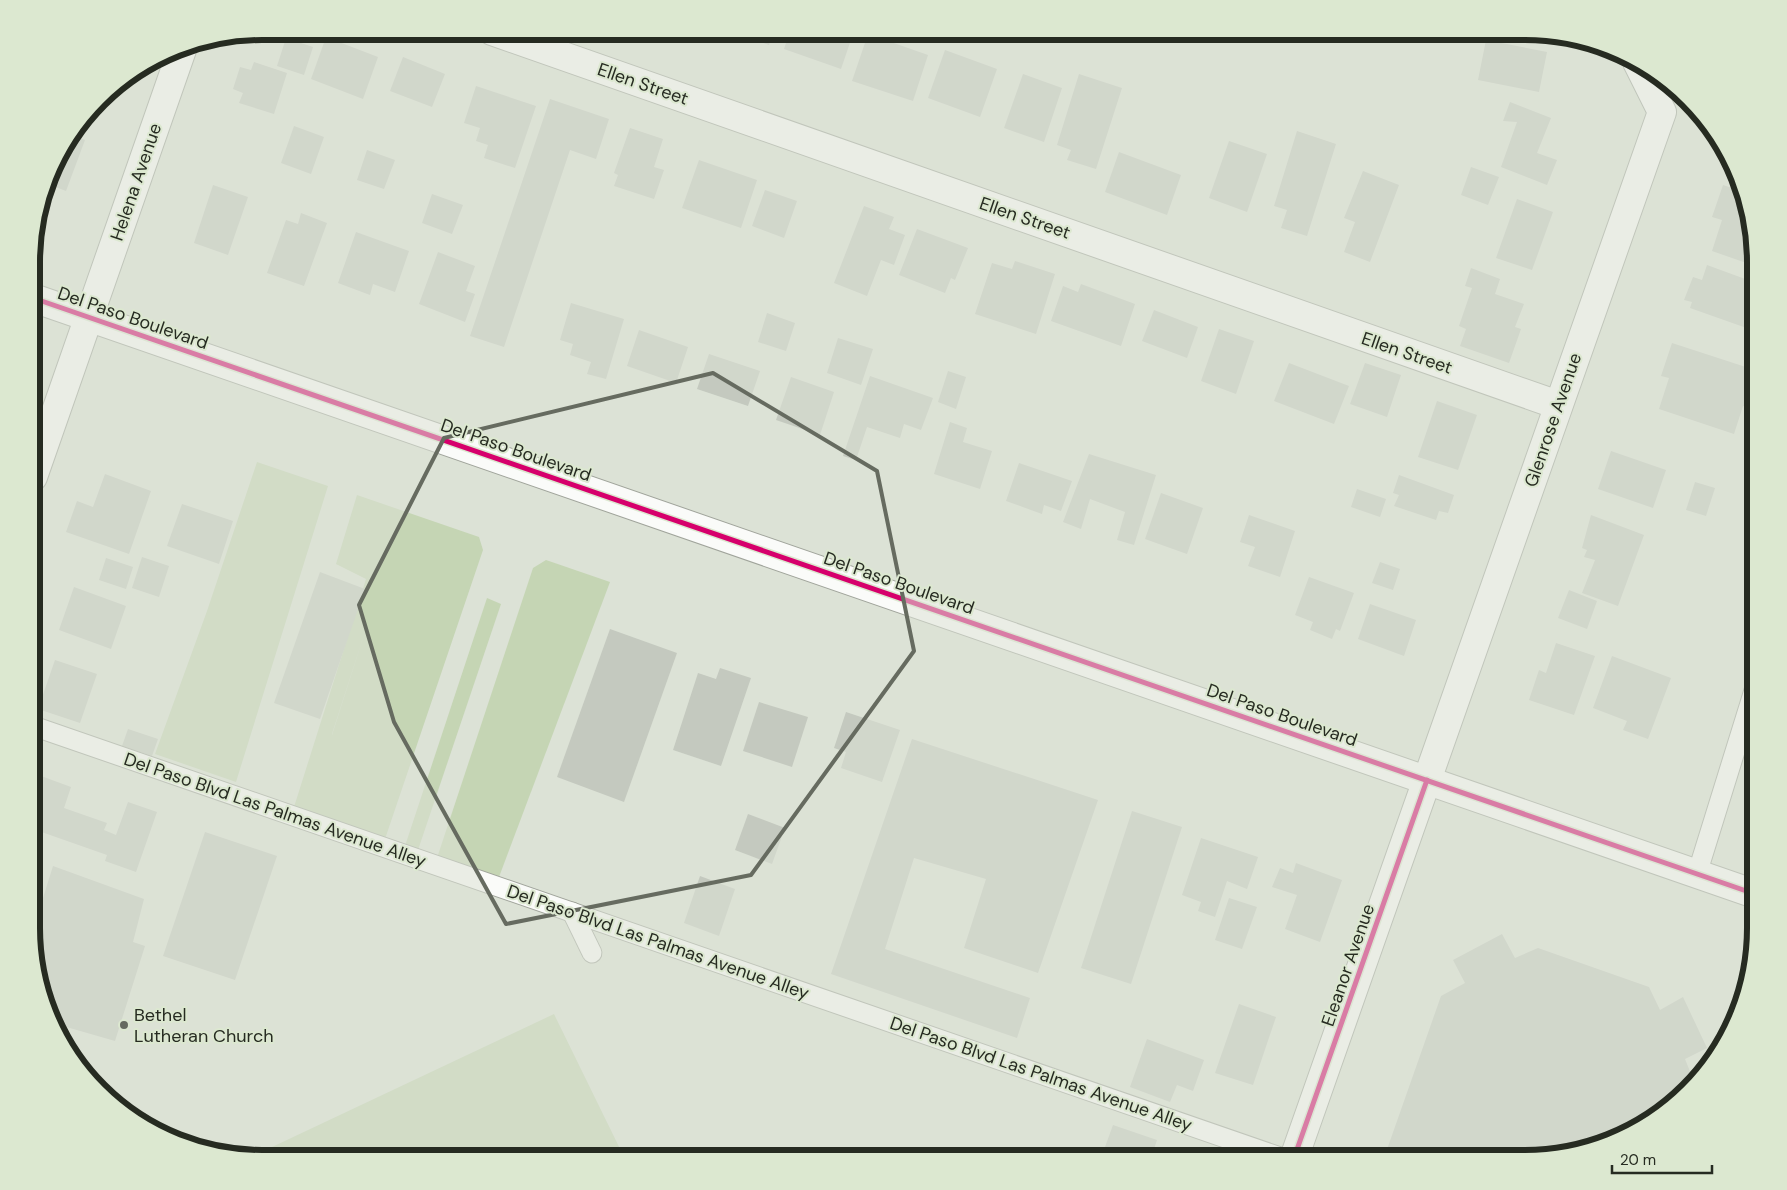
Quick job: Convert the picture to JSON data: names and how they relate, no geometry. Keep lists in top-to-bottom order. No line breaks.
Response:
{"streets":{"street":["Ellen Street","Helena Avenue","Del Paso Boulevard","Glenrose Avenue","Eleanor Avenue"],"lane":["Del Paso Blvd Las Palmas Avenue Alley"]},"crossings":[["Ellen Street","Glenrose Avenue"],["Helena Avenue","Del Paso Boulevard"],["Del Paso Boulevard","Glenrose Avenue"],["Del Paso Boulevard","Eleanor Avenue"],["Glenrose Avenue","Eleanor Avenue"]],"places":["Bethel Lutheran Church"],"scale_bar":"20 m"}
